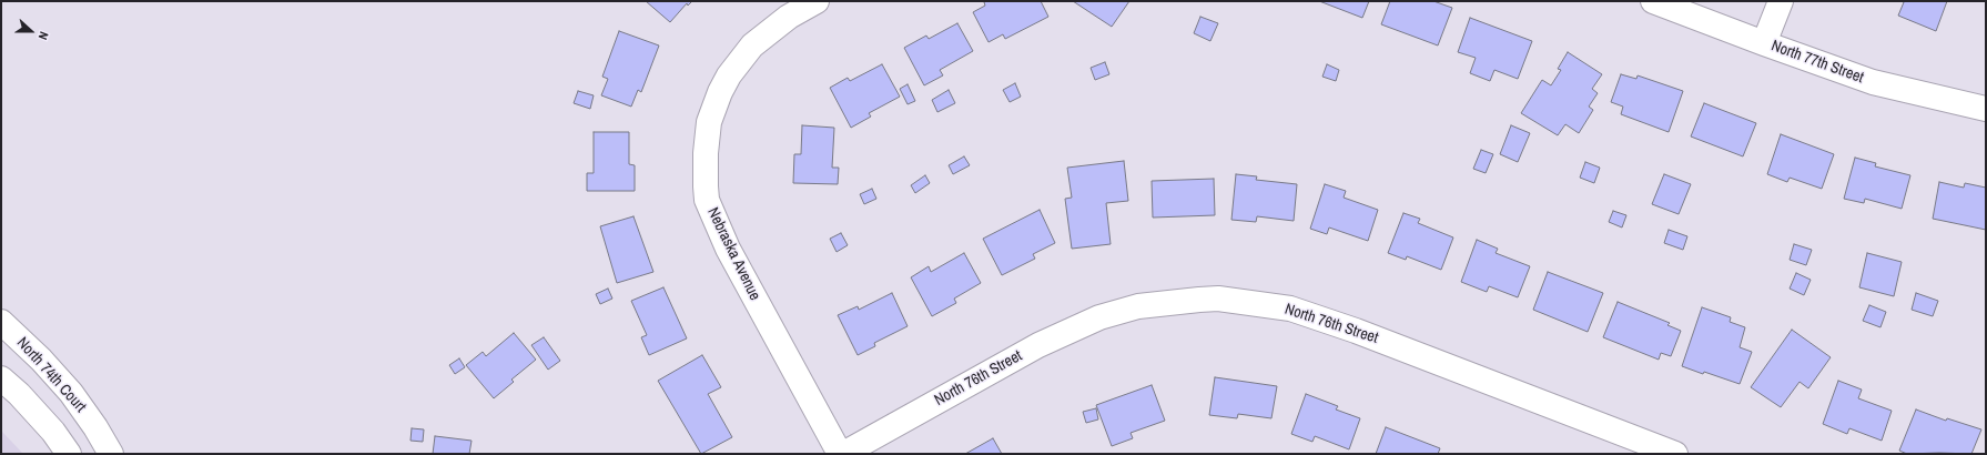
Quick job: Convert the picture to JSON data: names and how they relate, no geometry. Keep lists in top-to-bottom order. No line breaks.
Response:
{"streets":{"street":["North 77th Street","Nebraska Avenue","North 76th Street","North 74th Court"]},"crossings":[["Nebraska Avenue","North 76th Street"]],"north":"right"}
